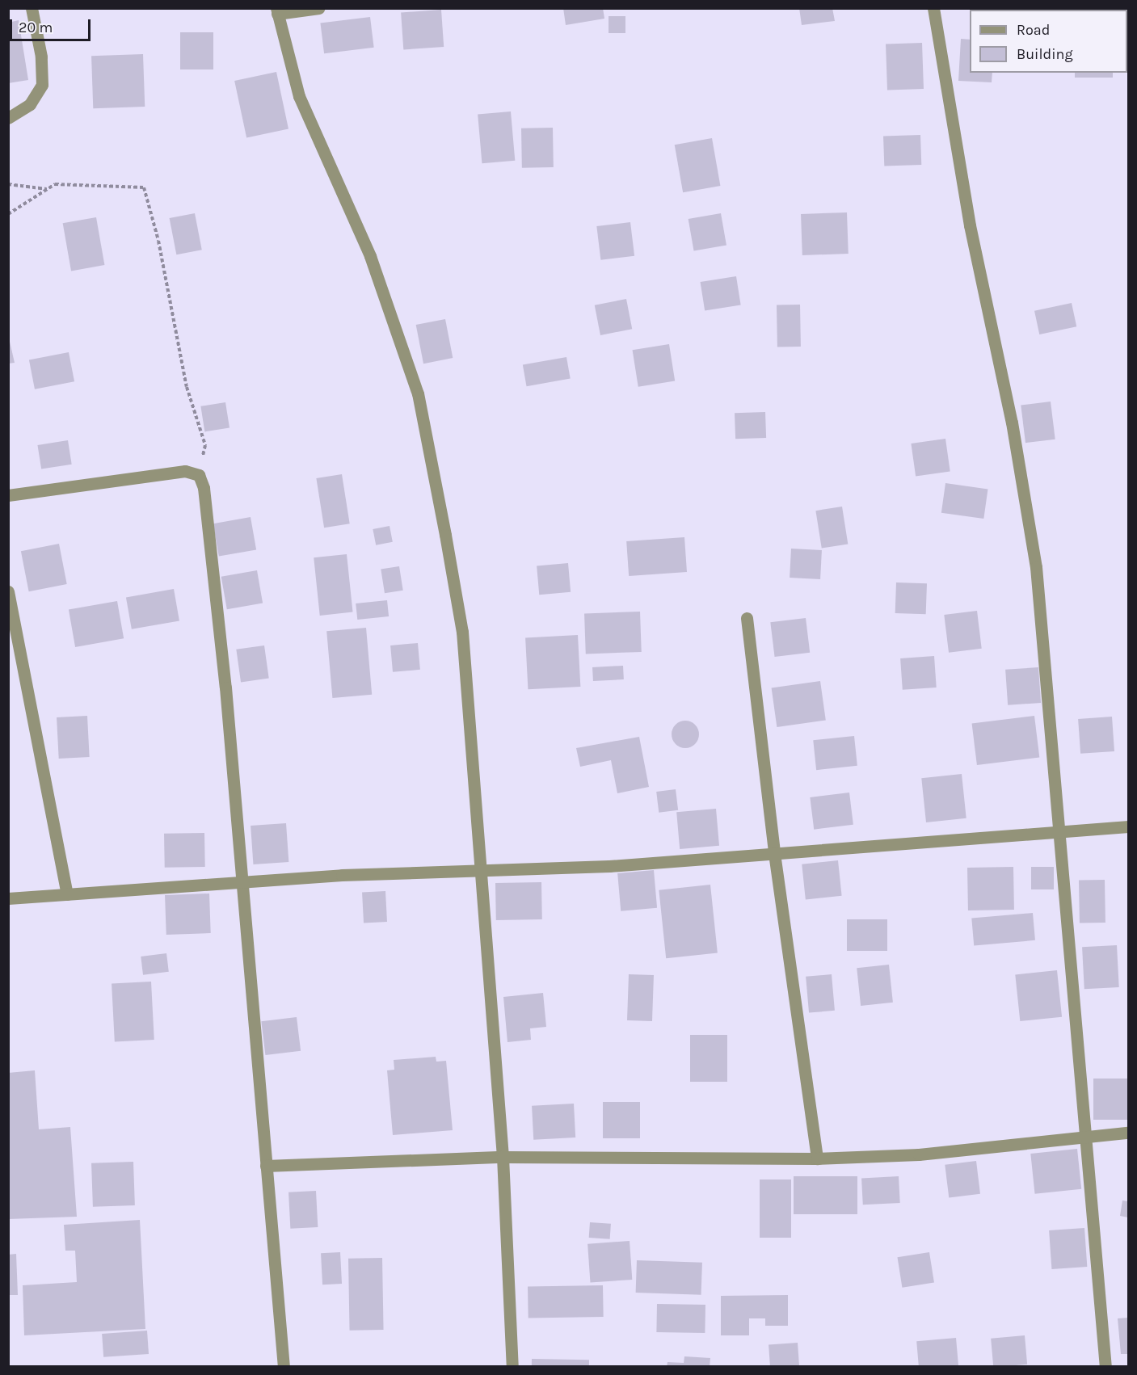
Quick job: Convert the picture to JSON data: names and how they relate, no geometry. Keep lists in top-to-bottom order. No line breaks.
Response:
{"legend":["Road","Building"],"scale_bar":"20 m"}
